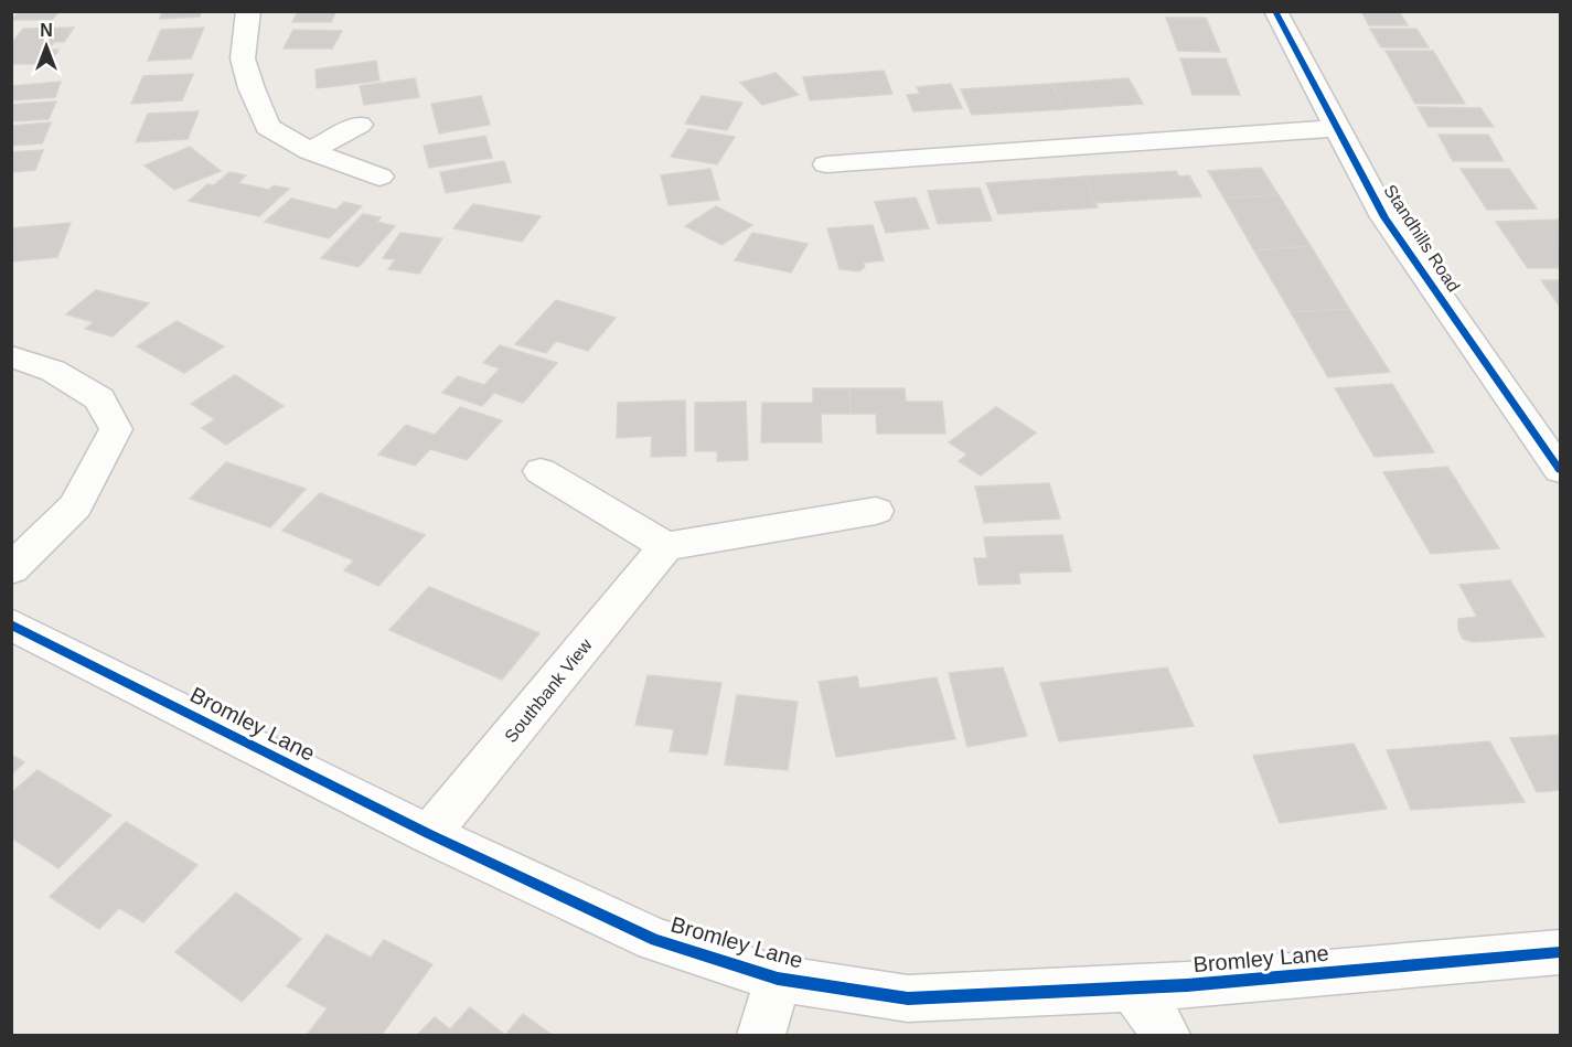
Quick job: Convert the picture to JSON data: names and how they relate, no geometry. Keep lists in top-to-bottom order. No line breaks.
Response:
{"streets":{"street":["Standhills Road","Southbank View","Bromley Lane"]},"crossings":[["Southbank View","Bromley Lane"]],"north":"top"}
